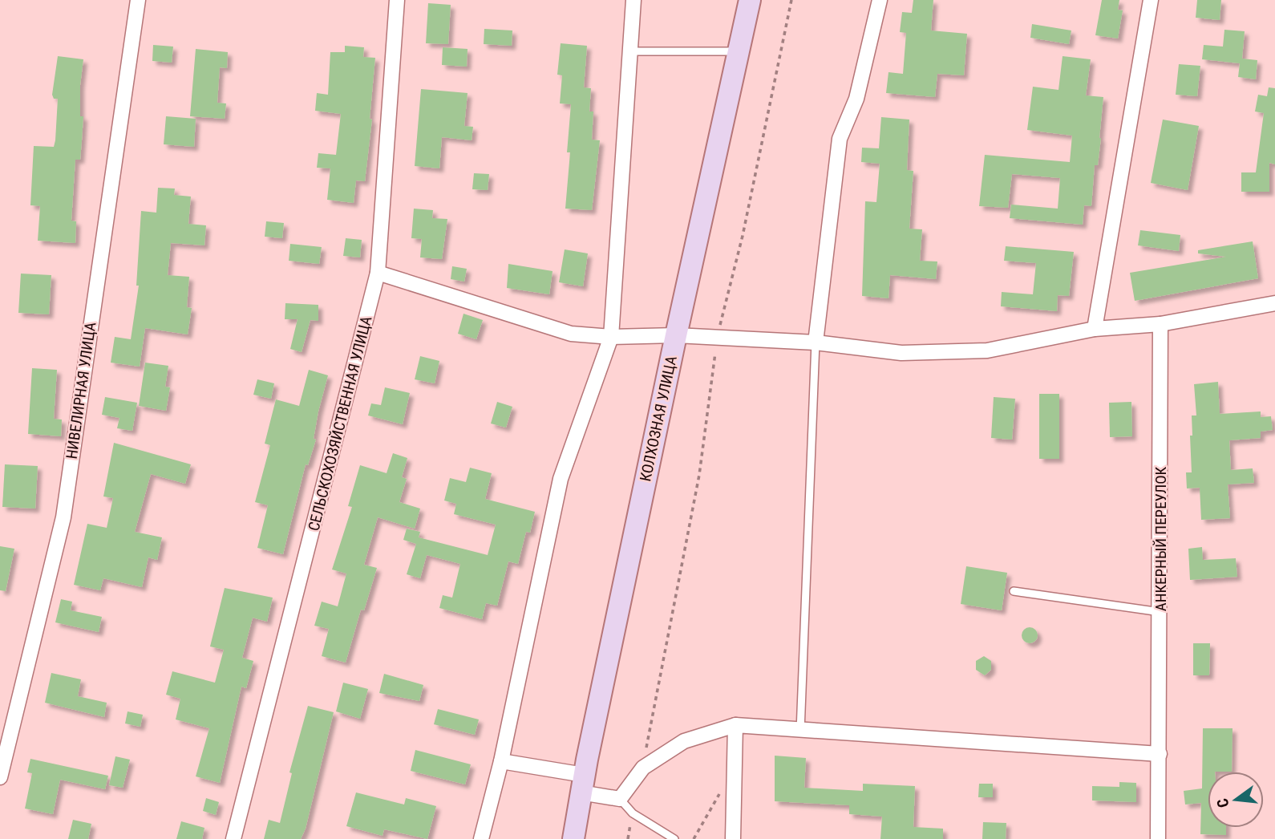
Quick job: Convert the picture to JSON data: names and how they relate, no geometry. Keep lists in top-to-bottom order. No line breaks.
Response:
{"streets":{"main road":["КОЛХОЗНАЯ УЛИЦА"],"street":["НИВЕЛИРНАЯ УЛИЦА","СЕЛЬСКОХОЗЯЙСТВЕННАЯ УЛИЦА","АНКЕРНЫЙ ПЕРЕУЛОК"]},"north":"left"}
